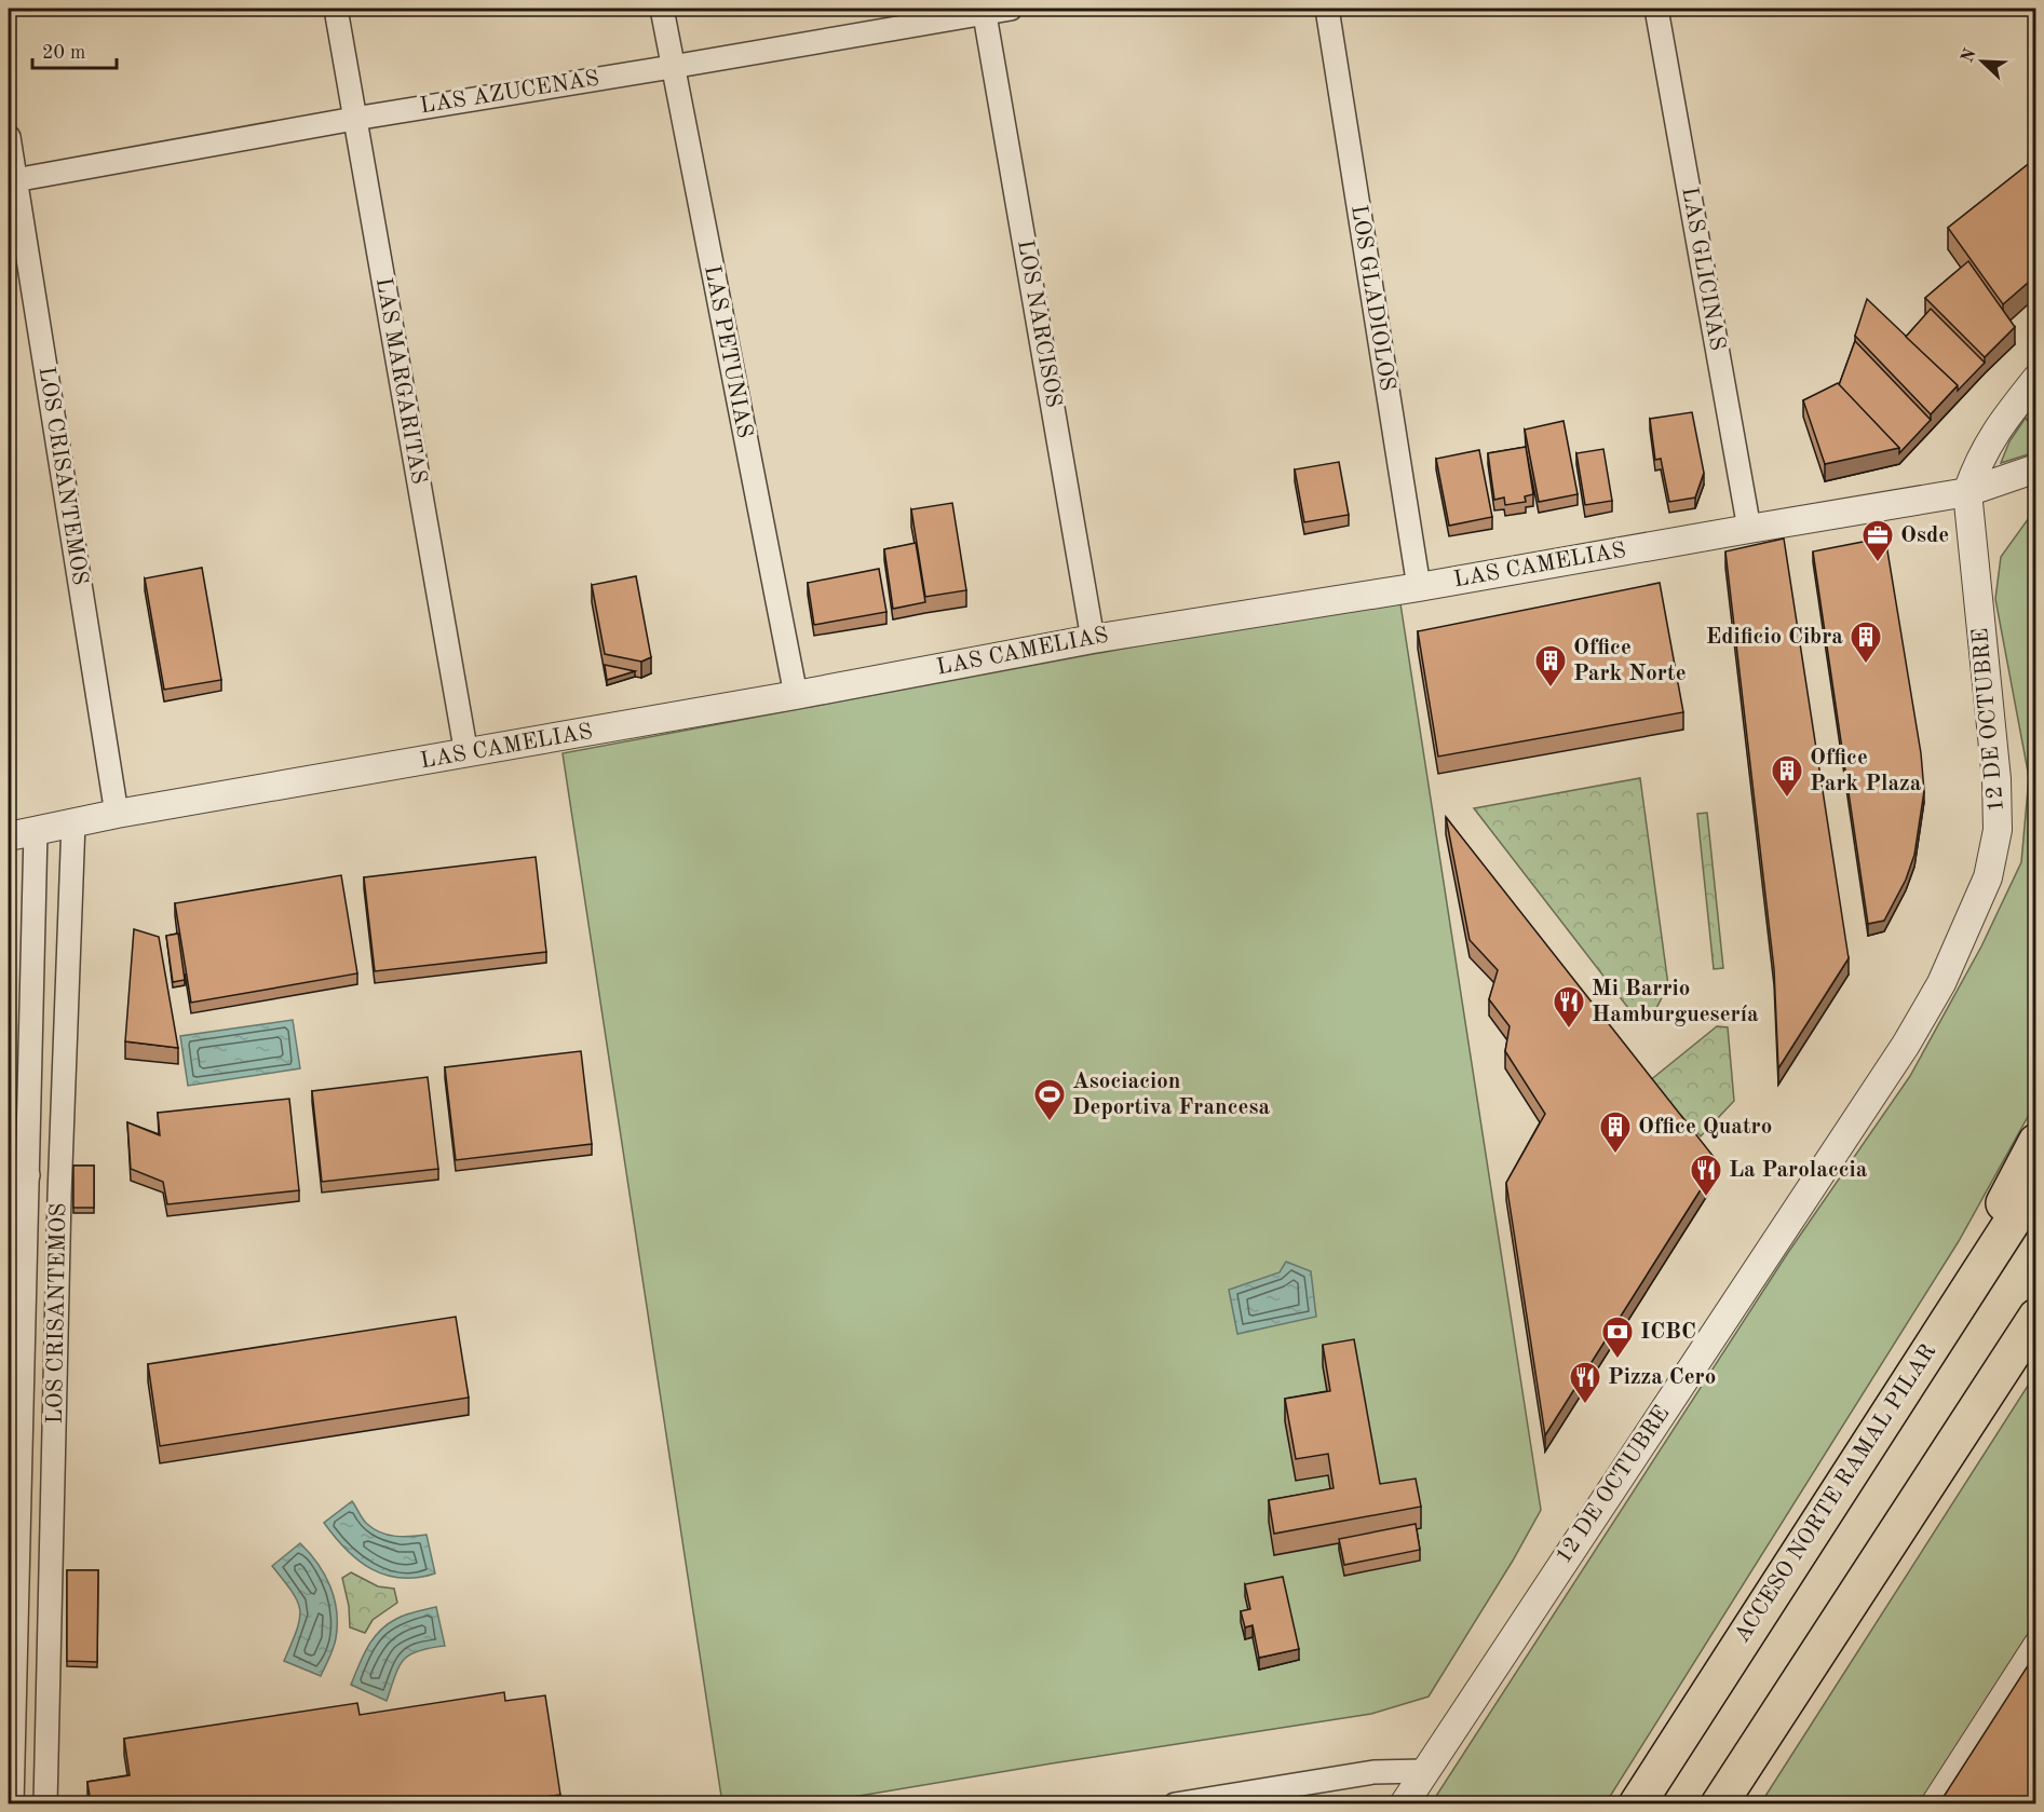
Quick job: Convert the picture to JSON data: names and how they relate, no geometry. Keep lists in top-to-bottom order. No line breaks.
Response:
{"streets":{"highway":["ACCESO NORTE RAMAL PILAR"],"street":["LAS AZUCENAS","LAS GLICINAS","LOS GLADIOLOS","LOS NARCISOS","LAS PETUNIAS","LAS MARGARITAS","LOS CRISANTEMOS","LAS CAMELIAS","12 DE OCTUBRE"]},"crossings":[["LAS AZUCENAS","LOS NARCISOS"],["LAS AZUCENAS","LAS PETUNIAS"],["LAS AZUCENAS","LAS MARGARITAS"],["LAS AZUCENAS","LOS CRISANTEMOS"],["LAS GLICINAS","LAS CAMELIAS"],["LOS GLADIOLOS","LAS CAMELIAS"],["LOS NARCISOS","LAS CAMELIAS"],["LAS PETUNIAS","LAS CAMELIAS"],["LAS MARGARITAS","LAS CAMELIAS"],["LOS CRISANTEMOS","LAS CAMELIAS"],["LAS CAMELIAS","12 DE OCTUBRE"]],"places":{"office":["Osde"],"building":["Edificio Cibra","Office Park Norte","Office Park Plaza","Office Quatro"],"restaurant":["Mi Barrio Hamburguesería","La Parolaccia","Pizza Cero"],"sports":["Asociacion Deportiva Francesa"],"bank":["ICBC"]},"scale_bar":"20 m","north":"top left"}
